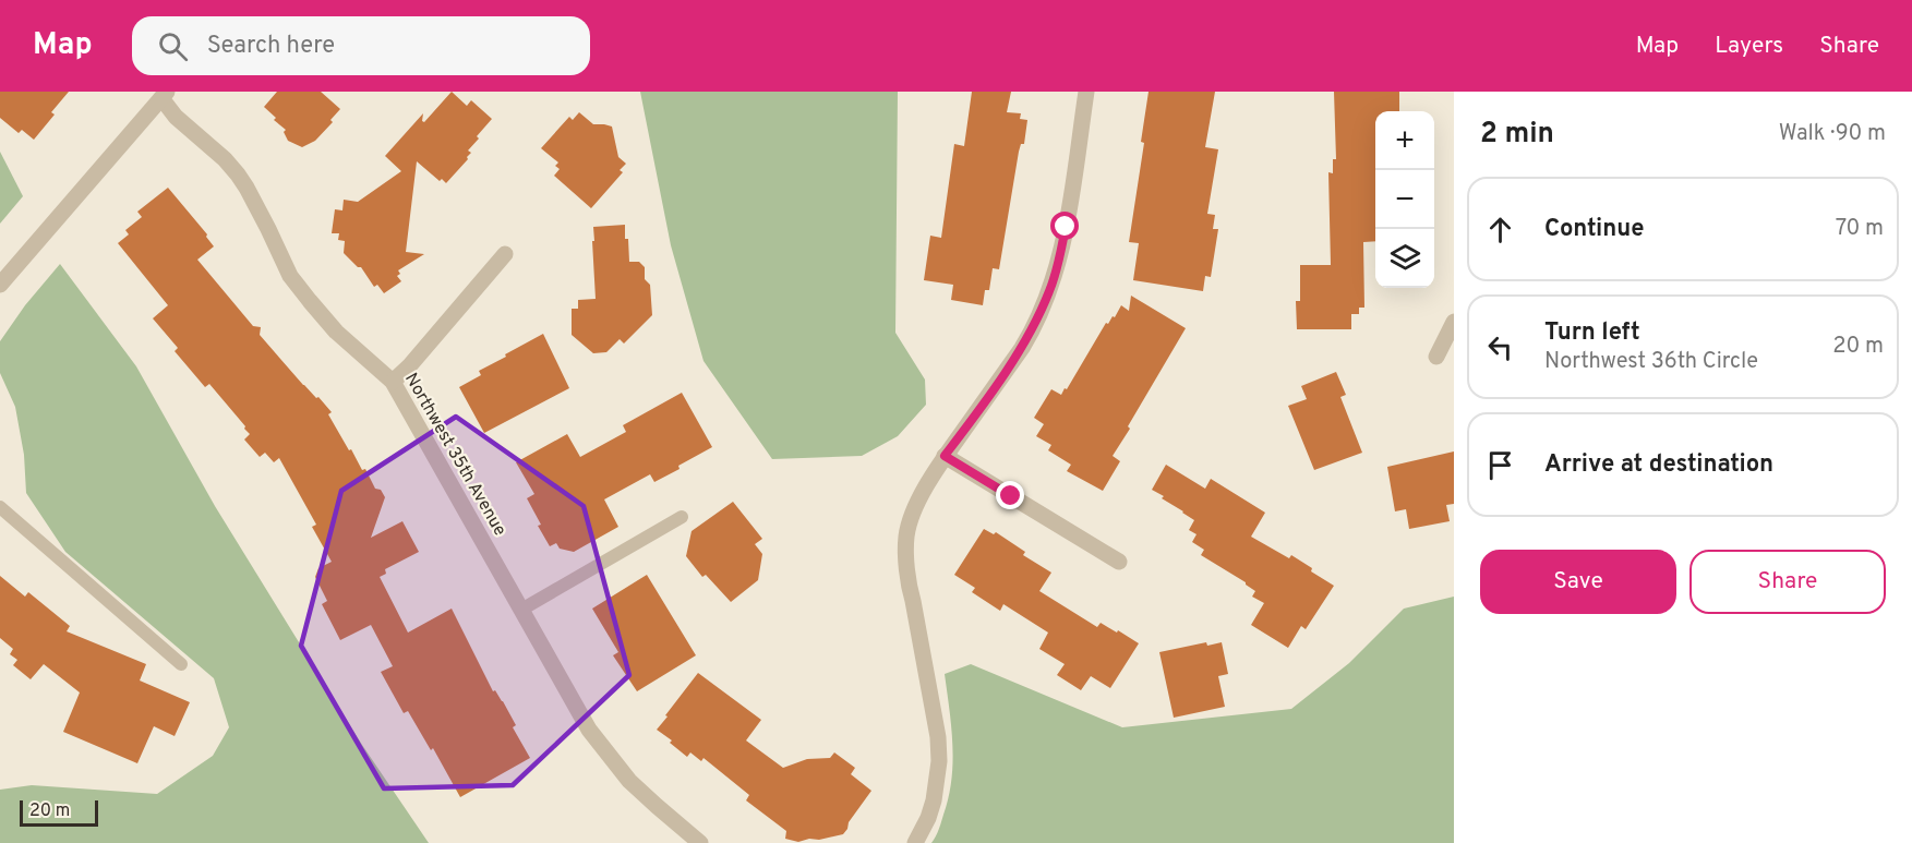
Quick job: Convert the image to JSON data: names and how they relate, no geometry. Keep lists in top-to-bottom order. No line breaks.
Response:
{"streets":{"street":["Northwest 35th Avenue"]},"scale_bar":"20 m","page":{"header":"Map","search":"Search here","nav":["Map","Layers","Share"],"heading":["2 min","Walk · 90 m"],"map_buttons":["+","−"],"list":[["Continue","70 m"],["Turn left","Northwest 36th Circle","20 m"],"Arrive at destination"],"buttons":["Save","Share"],"scale":"20 m"}}
